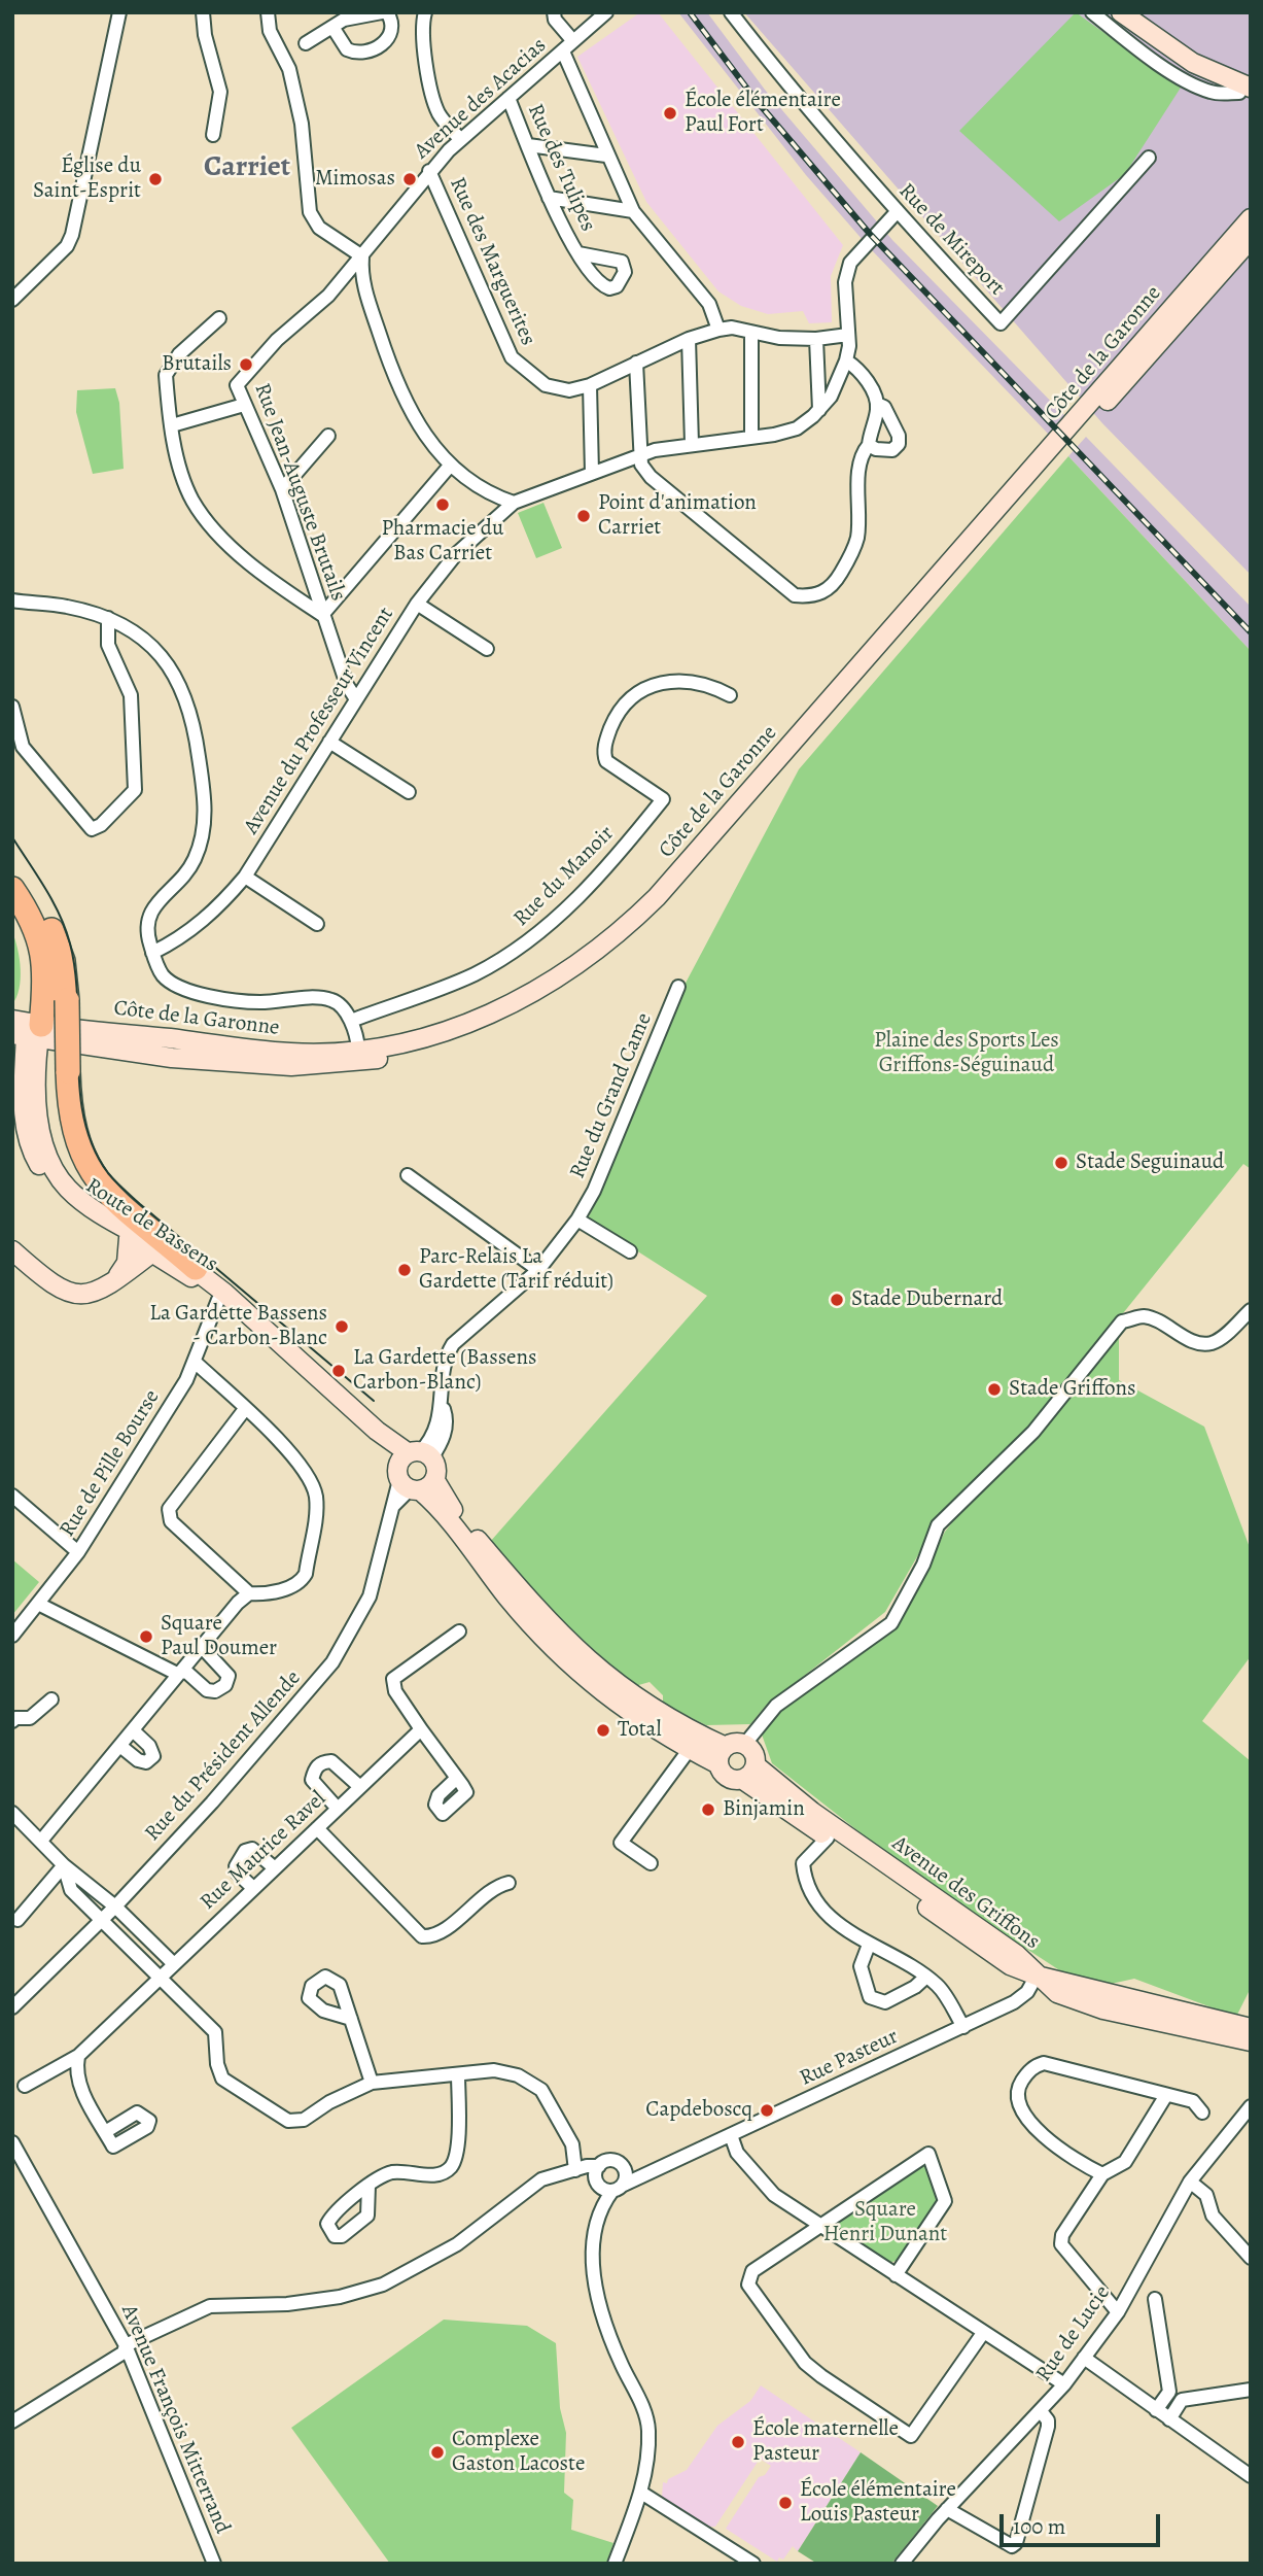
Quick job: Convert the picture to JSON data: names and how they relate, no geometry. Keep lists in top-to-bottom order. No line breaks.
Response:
{"streets":{"main road":["Côte de la Garonne","Route de Bassens","Avenue des Griffons"],"street":["Avenue des Acacias","Rue des Tulipes","Rue de Mireport","Rue des Marguerites","Rue Jean-Auguste Brutails","Avenue du Professeur Vincent","Rue du Manoir","Rue du Grand Came","Rue de Pille Bourse","Rue du Président Allende","Rue Maurice Ravel","Rue Pasteur","Rue de Lucie","Avenue François Mitterrand"]},"crossings":[["Avenue des Acacias","Rue des Tulipes"],["Avenue des Acacias","Rue des Marguerites"],["Avenue des Acacias","Rue Jean-Auguste Brutails"],["Côte de la Garonne","Route de Bassens"],["Rue Jean-Auguste Brutails","Avenue du Professeur Vincent"],["Rue du Grand Came","Rue du Président Allende"],["Route de Bassens","Rue de Pille Bourse"],["Avenue des Griffons","Rue Pasteur"]],"districts":["Carriet"],"parks":["Plaine des Sports Les Griffons-Séguinaud","Square Henri Dunant"],"places":["École élémentaire Paul Fort","Église du Saint-Esprit","Mimosas","Brutails","Pharmacie du Bas Carriet","Point d'animation Carriet","Stade Seguinaud","Parc-Relais La Gardette (Tarif réduit)","Stade Dubernard","La Gardette Bassens - Carbon-Blanc","La Gardette (Bassens Carbon-Blanc)","Stade Griffons","Square Paul Doumer","Total","Binjamin","Capdeboscq","École maternelle Pasteur","Complexe Gaston Lacoste","École élémentaire Louis Pasteur"],"scale_bar":"100 m"}
